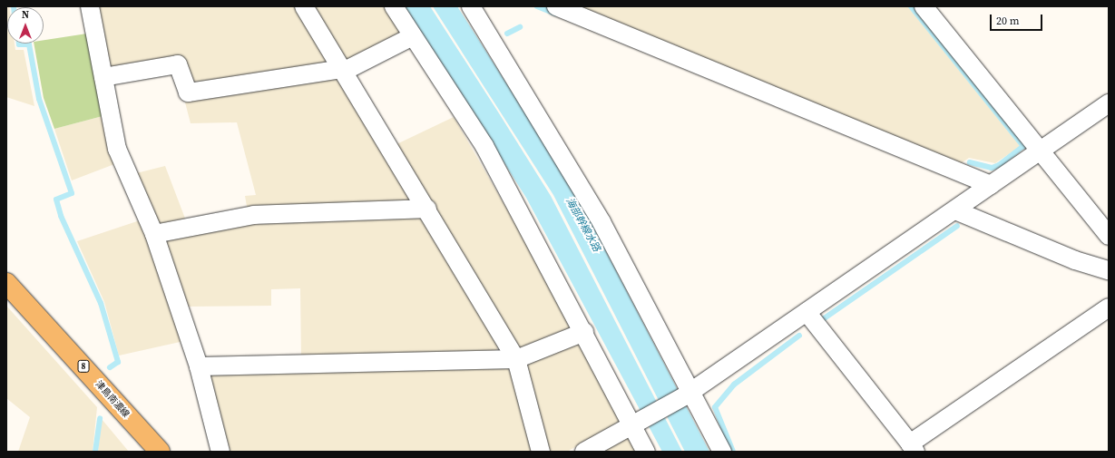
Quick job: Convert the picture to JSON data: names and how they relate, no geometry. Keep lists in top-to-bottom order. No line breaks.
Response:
{"streets":{"main road":["8","津島南濃線"]},"water":["海部幹線水路"],"scale_bar":"20 m","north":"top"}
